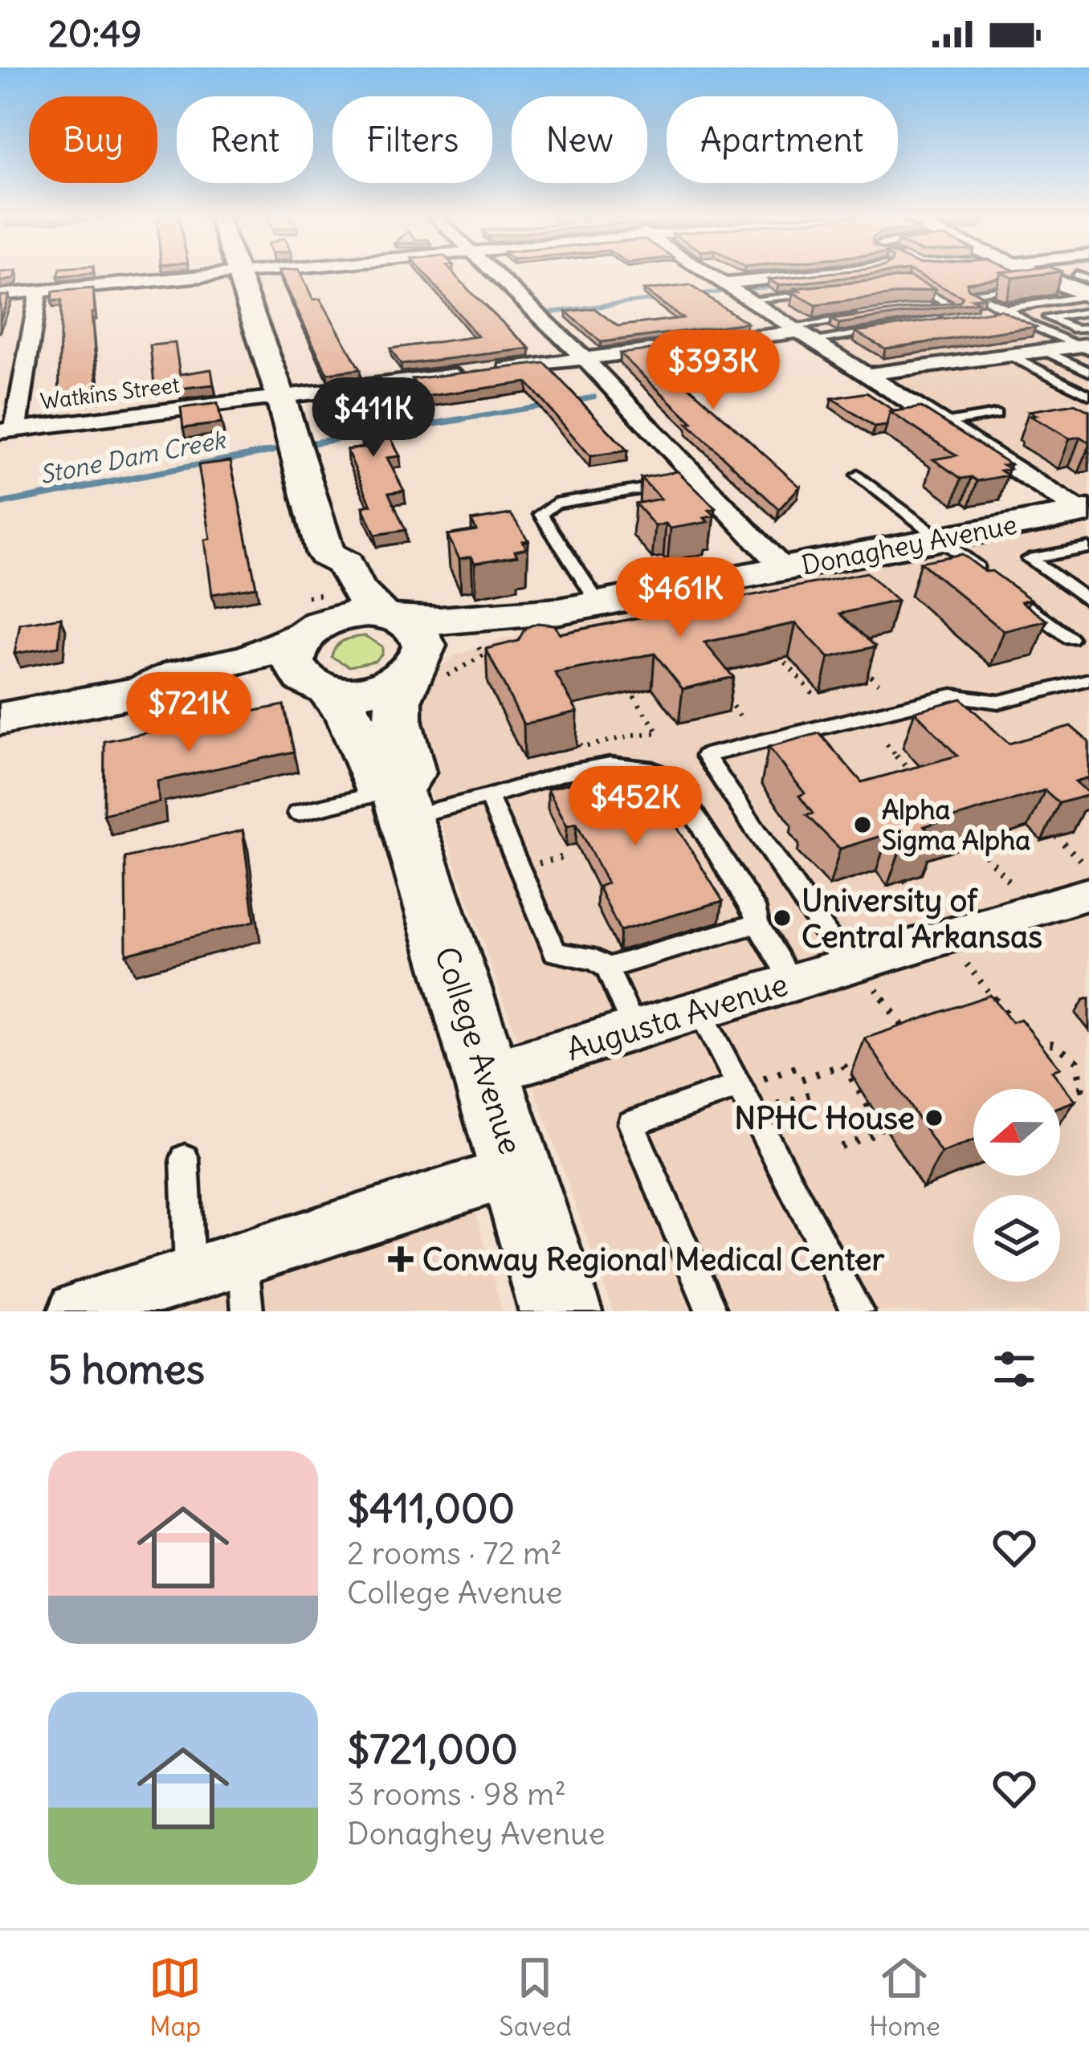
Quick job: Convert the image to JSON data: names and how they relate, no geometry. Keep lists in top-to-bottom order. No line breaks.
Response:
{"streets":{"street":["Watkins Street","Donaghey Avenue","Augusta Avenue","College Avenue"]},"crossings":[["Donaghey Avenue","College Avenue"],["Augusta Avenue","College Avenue"]],"water":["Stone Dam Creek"],"places":{"other":["Alpha Sigma Alpha","University of Central Arkansas","NPHC House"],"health":["Conway Regional Medical Center"]},"north":"left","page":{"status":"20:49","chip":["Buy","Rent","Filters","New","Apartment"],"price":["$393K","$411K","$461K","$721K","$452K"],"heading":"5 homes","list":[{"name":"$411,000","note":"2 rooms · 72 m² · College Avenue"},{"name":"$721,000","note":"3 rooms · 98 m² · Donaghey Avenue"}],"tabs":["Map","Saved","Home"]}}
